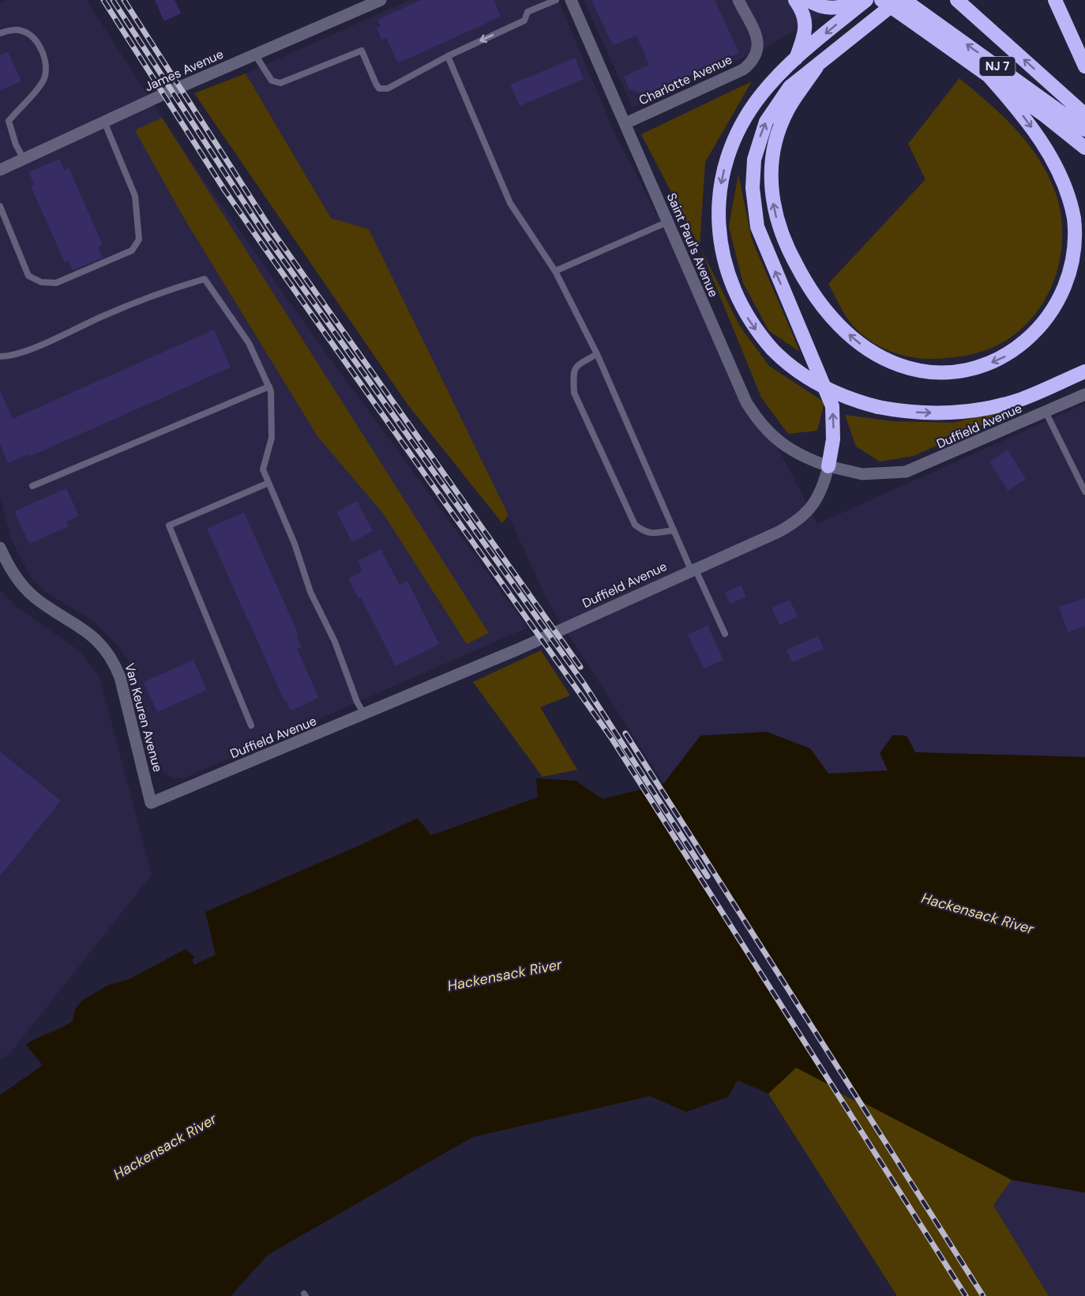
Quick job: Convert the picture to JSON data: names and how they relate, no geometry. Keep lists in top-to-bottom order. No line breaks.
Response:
{"streets":{"highway":["NJ 7"],"street":["James Avenue","Charlotte Avenue","Saint Paul's Avenue","Duffield Avenue","Van Keuren Avenue"]},"crossings":[["Charlotte Avenue","Saint Paul's Avenue"],["Saint Paul's Avenue","Duffield Avenue"],["Duffield Avenue","Van Keuren Avenue"]],"water":["Hackensack River"]}
